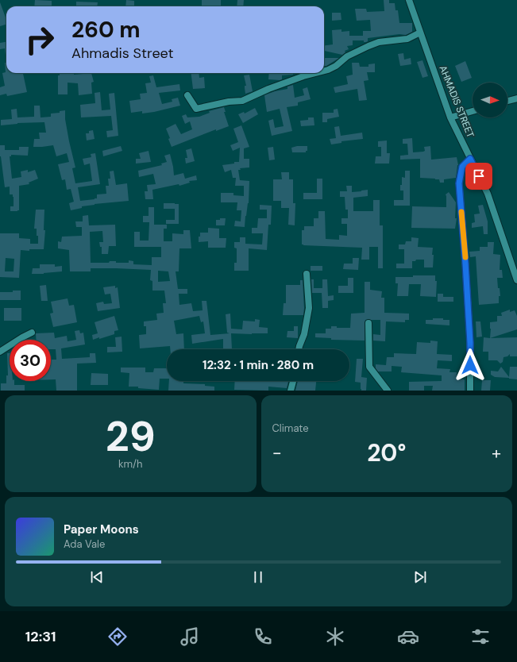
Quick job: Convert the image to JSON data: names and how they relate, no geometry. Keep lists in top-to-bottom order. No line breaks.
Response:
{"streets":{"street":["AHMADIS STREET"]},"north":"right","page":{"turn":["260 m","Ahmadis Street"],"limit":"30","trip":"12:32 · 1 min · 280 m","tile":[["29","km/h"],"Climate"],"heat":["−","20°","+"],"song":["Paper Moons","Ada Vale"],"tabs":"12:31"}}
